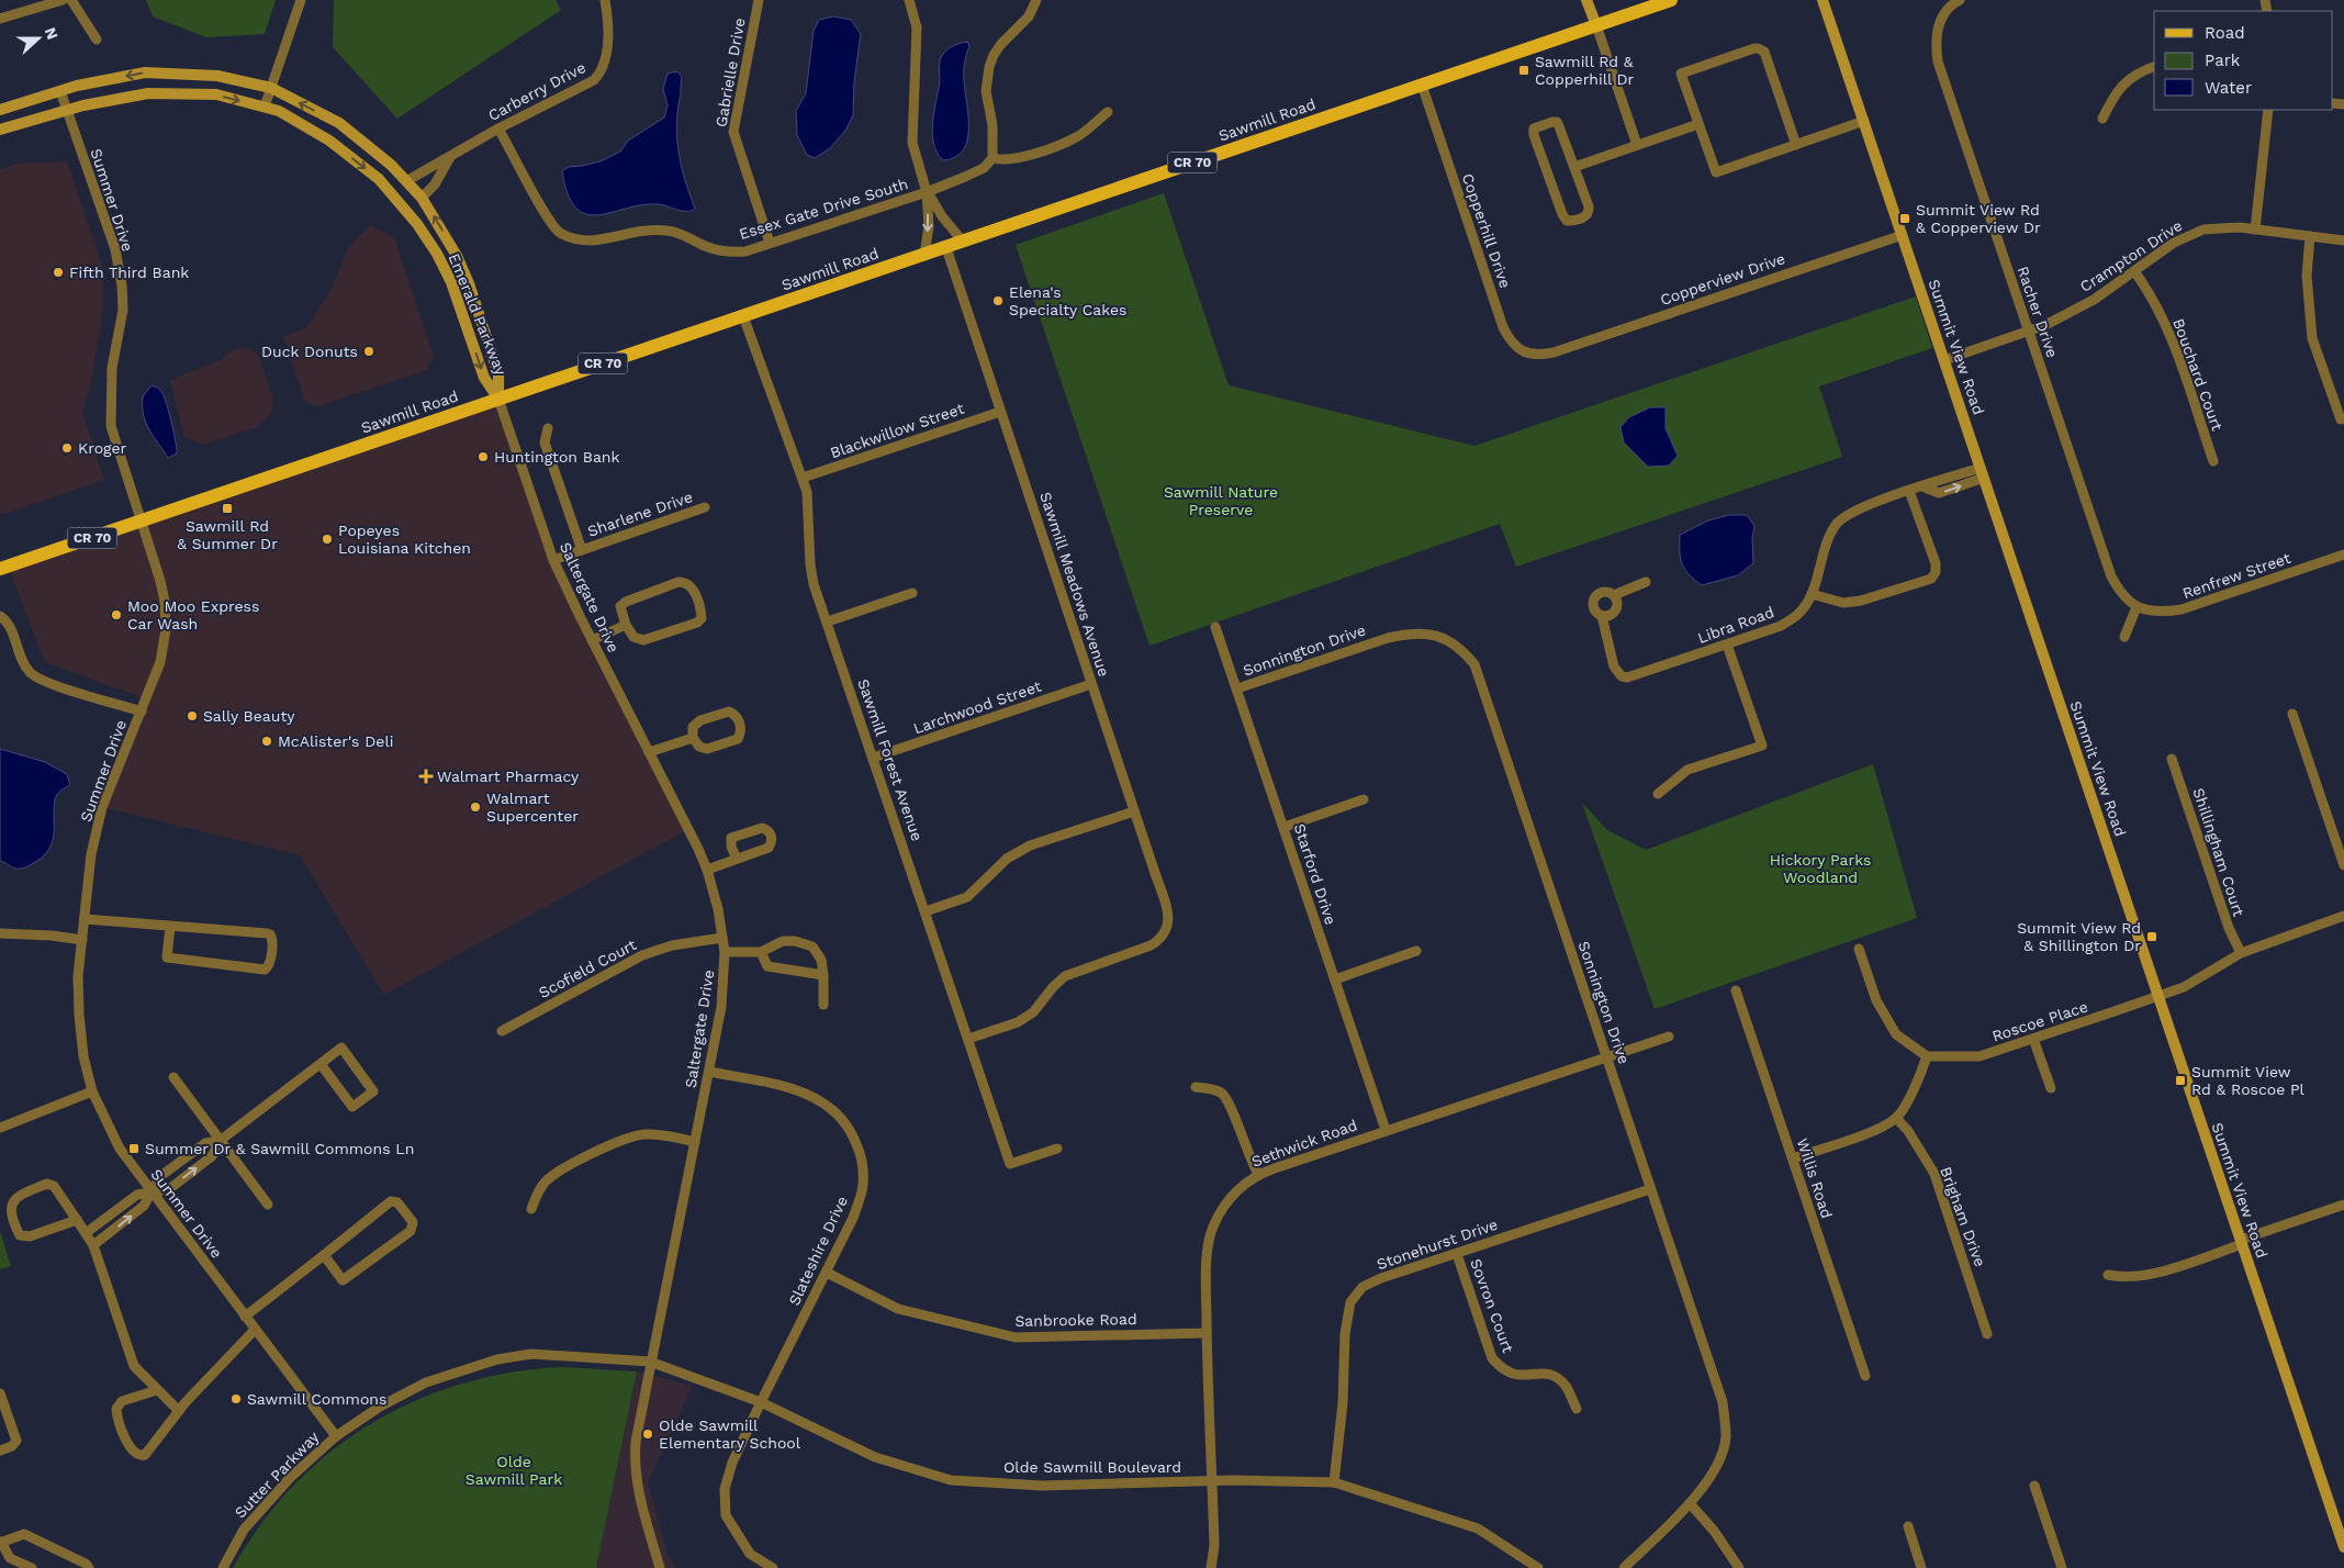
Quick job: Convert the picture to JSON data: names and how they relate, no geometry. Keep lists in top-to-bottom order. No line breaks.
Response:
{"streets":{"main road":["Sawmill Road","CR 70"],"street":["Gabrielle Drive","Carberry Drive","Summer Drive","Essex Gate Drive South","Copperhill Drive","Crampton Drive","Copperview Drive","Racher Drive","Emerald Parkway","Summit View Road","Bouchard Court","Blackwillow Street","Sharlene Drive","Renfrew Street","Sawmill Meadows Avenue","Saltergate Drive","Libra Road","Sonnington Drive","Larchwood Street","Sawmill Forest Avenue","Shillingham Court","Starford Drive","Scofield Court","Roscoe Place","Sethwick Road","Willis Road","Brigham Drive","Stonehurst Drive","Slateshire Drive","Sovron Court","Sanbrooke Road","Olde Sawmill Boulevard","Sutter Parkway"]},"crossings":[["Gabrielle Drive","Essex Gate Drive South"],["Carberry Drive","Essex Gate Drive South"],["Carberry Drive","Emerald Parkway"],["Sawmill Road","Summer Drive"],["Sawmill Road","Copperhill Drive"],["Sawmill Road","Emerald Parkway"],["Sawmill Road","Sawmill Meadows Avenue"],["Sawmill Road","Saltergate Drive"],["Sawmill Road","Sawmill Forest Avenue"],["Summer Drive","Emerald Parkway"],["Summer Drive","Sutter Parkway"],["Copperhill Drive","Copperview Drive"],["Crampton Drive","Racher Drive"],["Crampton Drive","Summit View Road"],["Crampton Drive","Bouchard Court"],["Copperview Drive","Summit View Road"],["Racher Drive","Renfrew Street"],["Emerald Parkway","Saltergate Drive"],["Summit View Road","Libra Road"],["Summit View Road","Roscoe Place"],["Blackwillow Street","Sawmill Meadows Avenue"],["Blackwillow Street","Sawmill Forest Avenue"],["Sharlene Drive","Saltergate Drive"],["Sawmill Meadows Avenue","Larchwood Street"],["Sawmill Meadows Avenue","Sawmill Forest Avenue"],["Saltergate Drive","Scofield Court"],["Saltergate Drive","Slateshire Drive"],["Saltergate Drive","Olde Sawmill Boulevard"],["Saltergate Drive","Sutter Parkway"],["Sonnington Drive","Starford Drive"],["Sonnington Drive","Sethwick Road"],["Sonnington Drive","Stonehurst Drive"],["Larchwood Street","Sawmill Forest Avenue"],["Shillingham Court","Roscoe Place"],["Starford Drive","Sethwick Road"],["Sethwick Road","Sanbrooke Road"],["Sethwick Road","Olde Sawmill Boulevard"],["Stonehurst Drive","Sovron Court"],["Stonehurst Drive","Olde Sawmill Boulevard"],["Slateshire Drive","Sanbrooke Road"],["Slateshire Drive","Olde Sawmill Boulevard"],["Olde Sawmill Boulevard","Sutter Parkway"]],"parks":["Sawmill Nature Preserve","Hickory Parks Woodland","Olde Sawmill Park"],"places":{"transit":["Sawmill Rd & Copperhill Dr","Summit View Rd & Copperview Dr","Sawmill Rd & Summer Dr","Summit View Rd & Shillington Dr","Summit View Rd & Roscoe Pl","Summer Dr & Sawmill Commons Ln"],"other":["Fifth Third Bank","Elena's Specialty Cakes","Duck Donuts","Kroger","Huntington Bank","Popeyes Louisiana Kitchen","Moo Moo Express Car Wash","Sally Beauty","McAlister's Deli","Walmart Supercenter","Sawmill Commons","Olde Sawmill Elementary School"],"health":["Walmart Pharmacy"]},"legend":["Road","Park","Water"],"north":"right"}
